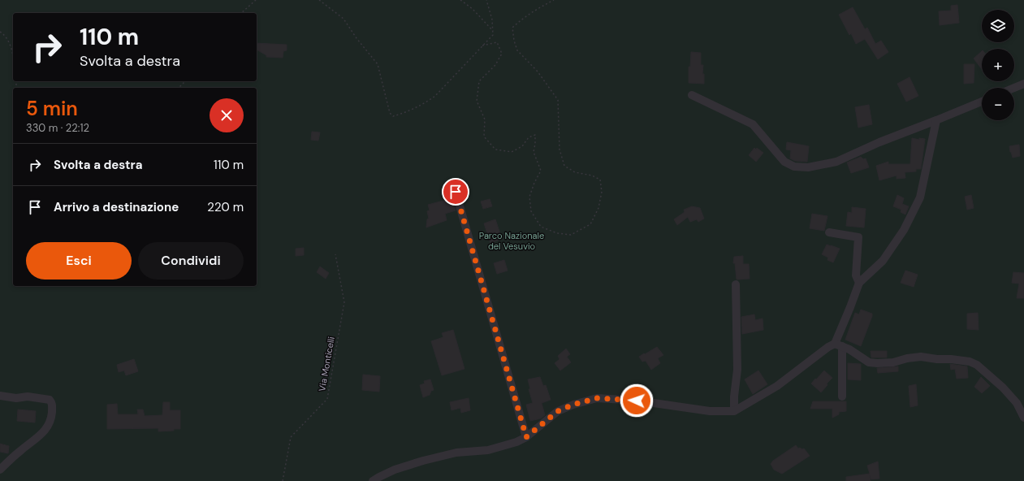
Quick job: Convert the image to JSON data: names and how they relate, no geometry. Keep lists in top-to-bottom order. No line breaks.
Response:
{"streets":{"path":["Via Monticelli"]},"parks":["Parco Nazionale del Vesuvio"],"page":{"map_buttons":["+","−"],"turn":["110 m","Svolta a destra"],"heading":["5 min","330 m · 22:12"],"list":[{"name":"Svolta a destra","value":"110 m"},{"name":"Arrivo a destinazione","value":"220 m"}],"buttons":["Esci","Condividi"]}}
